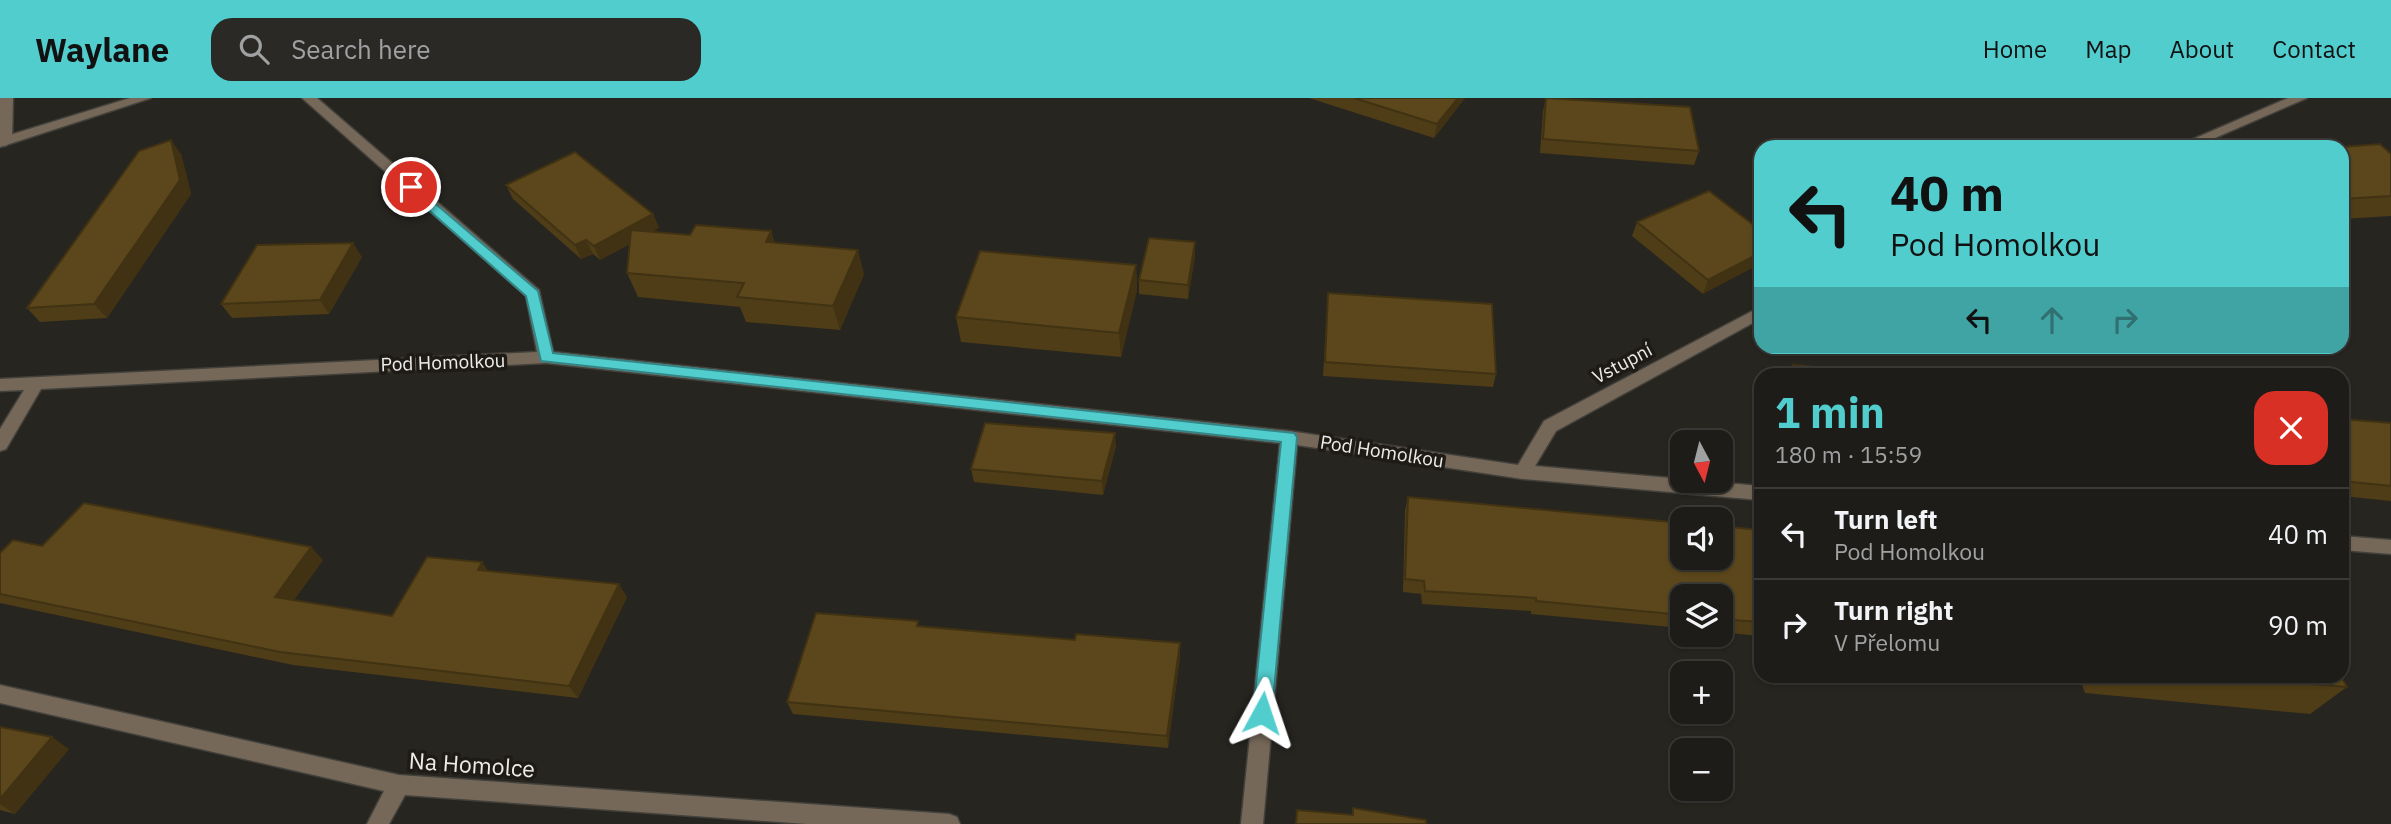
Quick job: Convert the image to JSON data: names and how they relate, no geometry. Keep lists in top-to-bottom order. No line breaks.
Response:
{"streets":{"street":["Pod Homolkou","Vstupní","Na Homolce"]},"crossings":[["Pod Homolkou","Vstupní"]],"north":"bottom","page":{"header":"Waylane","search":"Search here","nav":["Home","Map","About","Contact"],"turn":["40 m","Pod Homolkou"],"heading":["1 min","180 m · 15:59"],"map_buttons":["+","−"],"list":[{"name":"Turn left","note":"Pod Homolkou","value":"40 m"},{"name":"Turn right","note":"V Přelomu","value":"90 m"}]}}
